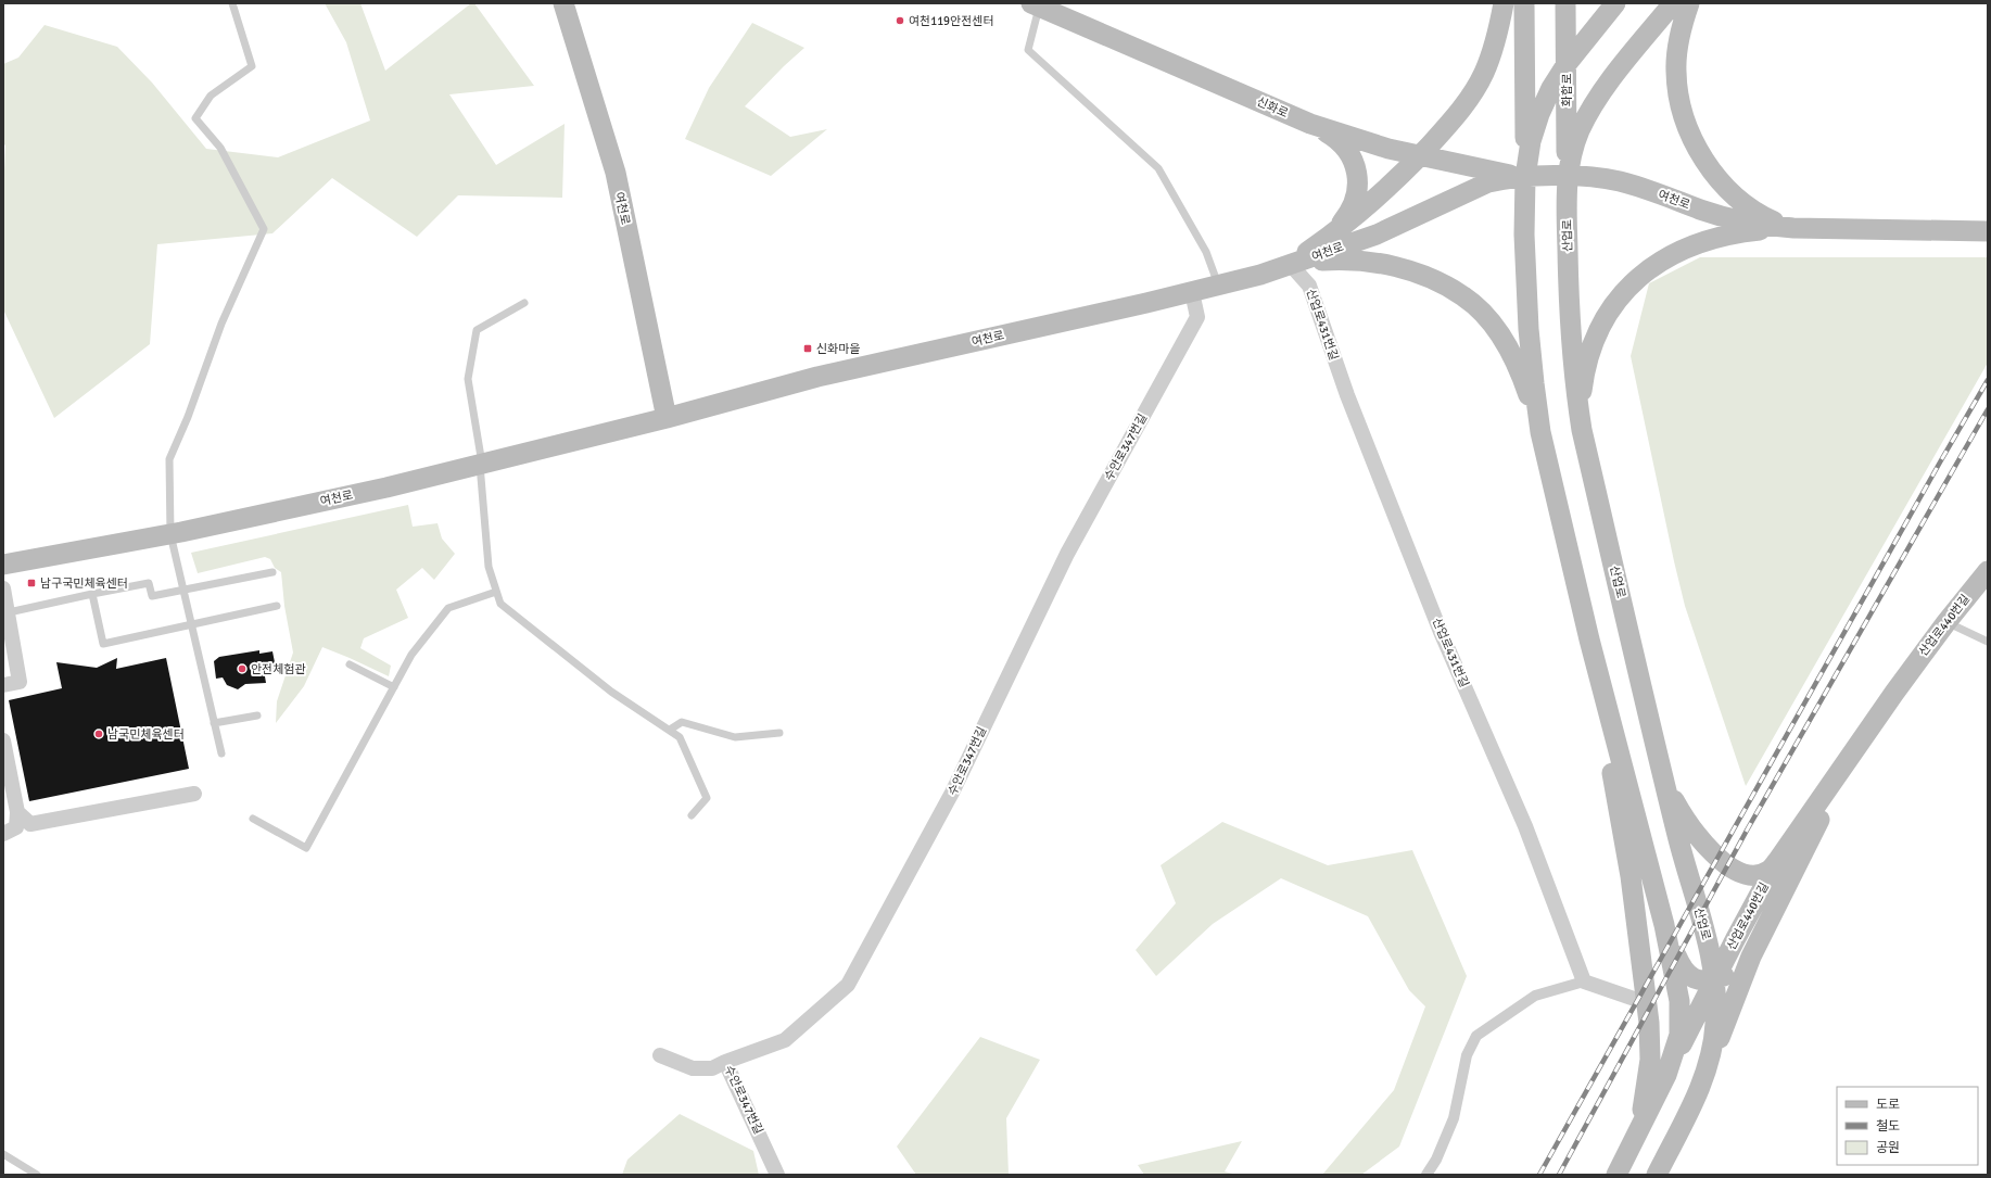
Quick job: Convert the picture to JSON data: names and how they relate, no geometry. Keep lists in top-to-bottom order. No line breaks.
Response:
{"streets":{"main road":["화합로","신화로","여천로","산업로","산업로440번길"],"street":["산업로431번길","수안로347번길"]},"crossings":[["화합로","여천로"],["화합로","산업로"],["신화로","여천로"],["여천로","산업로"],["여천로","산업로431번길"],["여천로","수안로347번길"],["산업로","산업로440번길"]],"places":{"other":["여천119안전센터","안전체험관","남국민체육센터"],"transit":["신화마을","남구국민체육센터"]},"legend":["도로","철도","공원"]}
